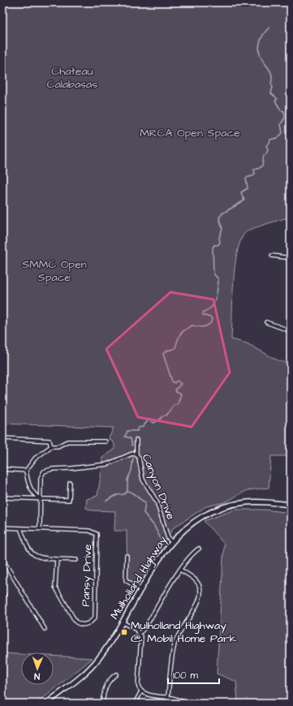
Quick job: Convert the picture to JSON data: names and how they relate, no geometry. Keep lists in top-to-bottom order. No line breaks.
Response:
{"streets":{"main road":["Mulholland Highway"],"street":["Canyon Drive","Pansy Drive"]},"crossings":[["Canyon Drive","Pansy Drive"],["Canyon Drive","Mulholland Highway"]],"parks":["Chateau Calabasas","MRCA Open Space","SMMC Open Space"],"places":{"transit":["Mulholland Highway @ Mobil Home Park"]},"scale_bar":"100 m","north":"bottom"}
